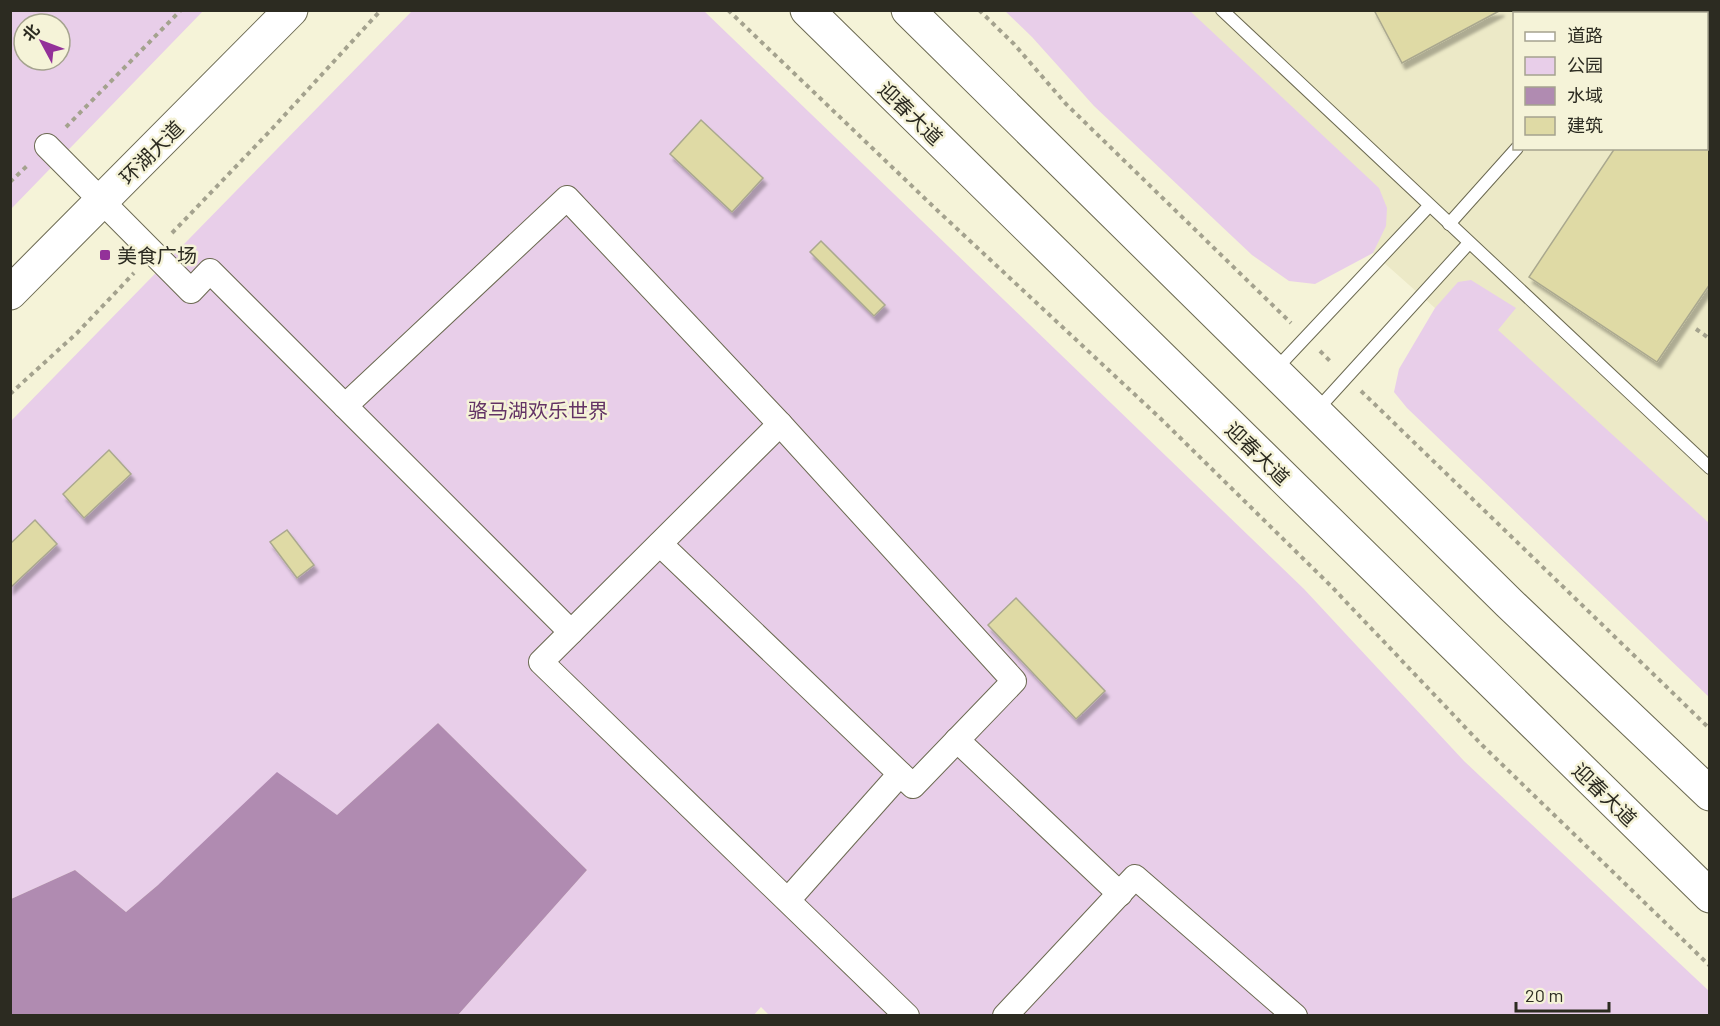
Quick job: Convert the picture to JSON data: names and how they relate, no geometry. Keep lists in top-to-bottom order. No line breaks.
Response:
{"streets":{"main road":["迎春大道","环湖大道"]},"parks":["骆马湖欢乐世界"],"places":{"transit":["美食广场"]},"legend":["道路","公园","水域","建筑"],"scale_bar":"20 m","north":"top left"}
